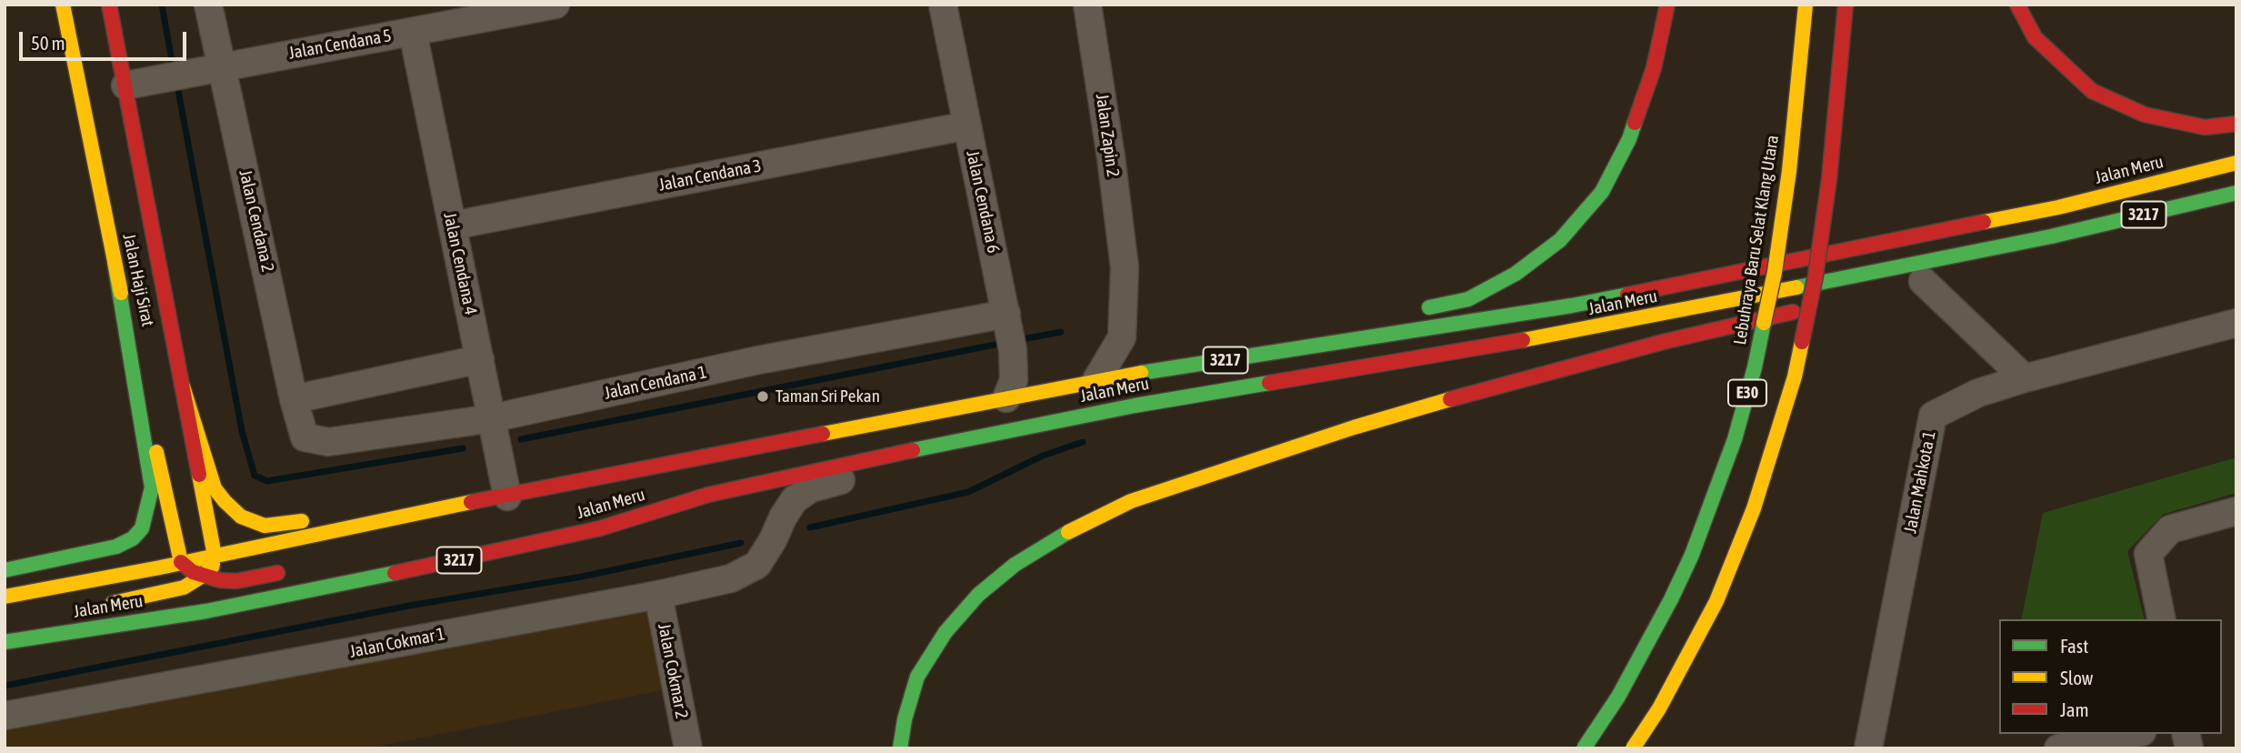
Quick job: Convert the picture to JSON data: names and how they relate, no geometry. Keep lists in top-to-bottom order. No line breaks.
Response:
{"streets":{"main road":["Jalan Meru","3217","Lebuhraya Baru Selat Klang Utara","Jalan Haji Sirat","E30"],"street":["Jalan Cendana 5","Jalan Zapin 2","Jalan Cendana 3","Jalan Cendana 6","Jalan Cendana 2","Jalan Cendana 4","Jalan Cendana 1","Jalan Mahkota 1","Jalan Cokmar 1","Jalan Cokmar 2"]},"crossings":[["Jalan Cendana 5","Jalan Cendana 2"],["Jalan Cendana 5","Jalan Cendana 4"],["Jalan Cendana 5","Jalan Haji Sirat"],["Jalan Zapin 2","Jalan Meru"],["Jalan Meru","Jalan Cendana 6"],["Jalan Meru","Jalan Cendana 4"],["Jalan Meru","Jalan Haji Sirat"],["Jalan Meru","Jalan Cokmar 1"],["Jalan Cendana 3","Jalan Cendana 6"],["Jalan Cendana 3","Jalan Cendana 4"],["Jalan Cendana 6","Jalan Cendana 1"],["Jalan Cendana 2","Jalan Cendana 1"],["Jalan Cendana 4","Jalan Cendana 1"],["Jalan Cokmar 1","Jalan Cokmar 2"]],"places":["Taman Sri Pekan"],"legend":["Fast","Slow","Jam"],"scale_bar":"50 m"}
